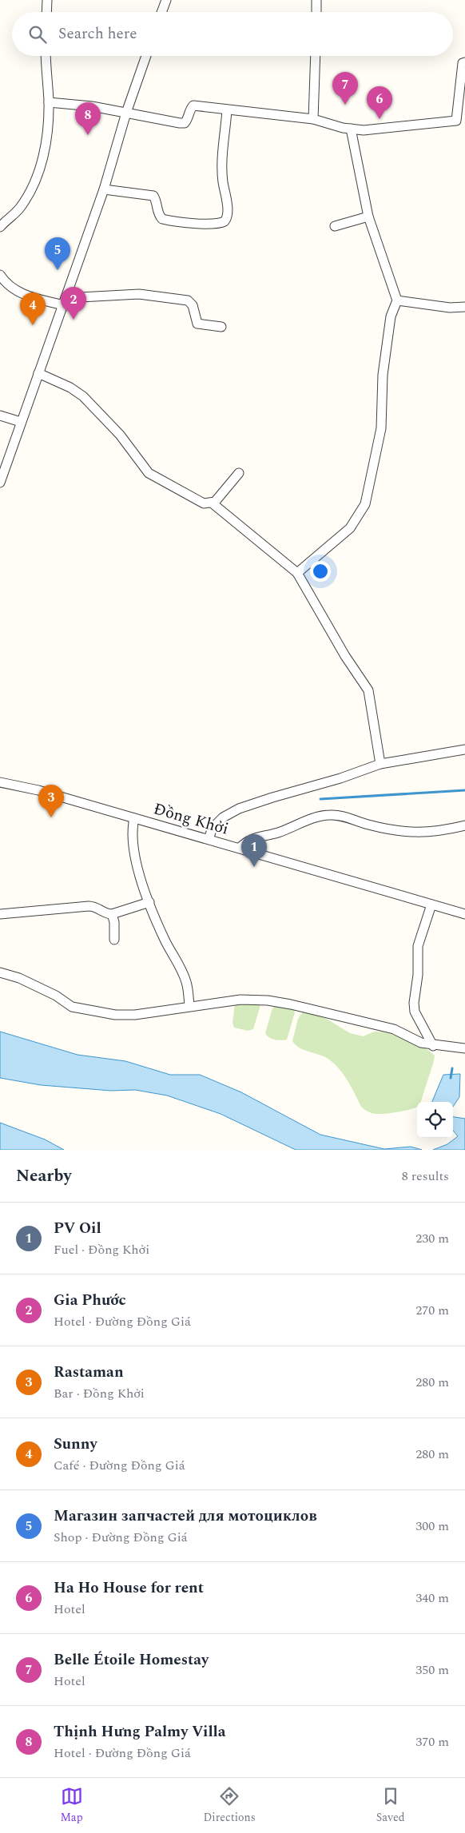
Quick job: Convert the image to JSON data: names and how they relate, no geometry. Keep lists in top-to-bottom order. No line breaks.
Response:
{"streets":{"street":["Đồng Khởi"]},"page":{"search":"Search here","pins":["7","6","8","5","2","4","3","1"],"heading":["Nearby","8 results"],"list":[{"mark":"1","name":"PV Oil","note":"Fuel · Đồng Khởi","value":"230 m"},{"mark":"2","name":"Gia Phước","note":"Hotel · Đường Đồng Giá","value":"270 m"},{"mark":"3","name":"Rastaman","note":"Bar · Đồng Khởi","value":"280 m"},{"mark":"4","name":"Sunny","note":"Café · Đường Đồng Giá","value":"280 m"},{"mark":"5","name":"Магазин запчастей для мотоциклов","note":"Shop · Đường Đồng Giá","value":"300 m"},{"mark":"6","name":"Ha Ho House for rent","note":"Hotel","value":"340 m"},{"mark":"7","name":"Belle Étoile Homestay","note":"Hotel","value":"350 m"},{"mark":"8","name":"Thịnh Hưng Palmy Villa","note":"Hotel · Đường Đồng Giá","value":"370 m"}],"nav":["Map","Directions","Saved"]}}
